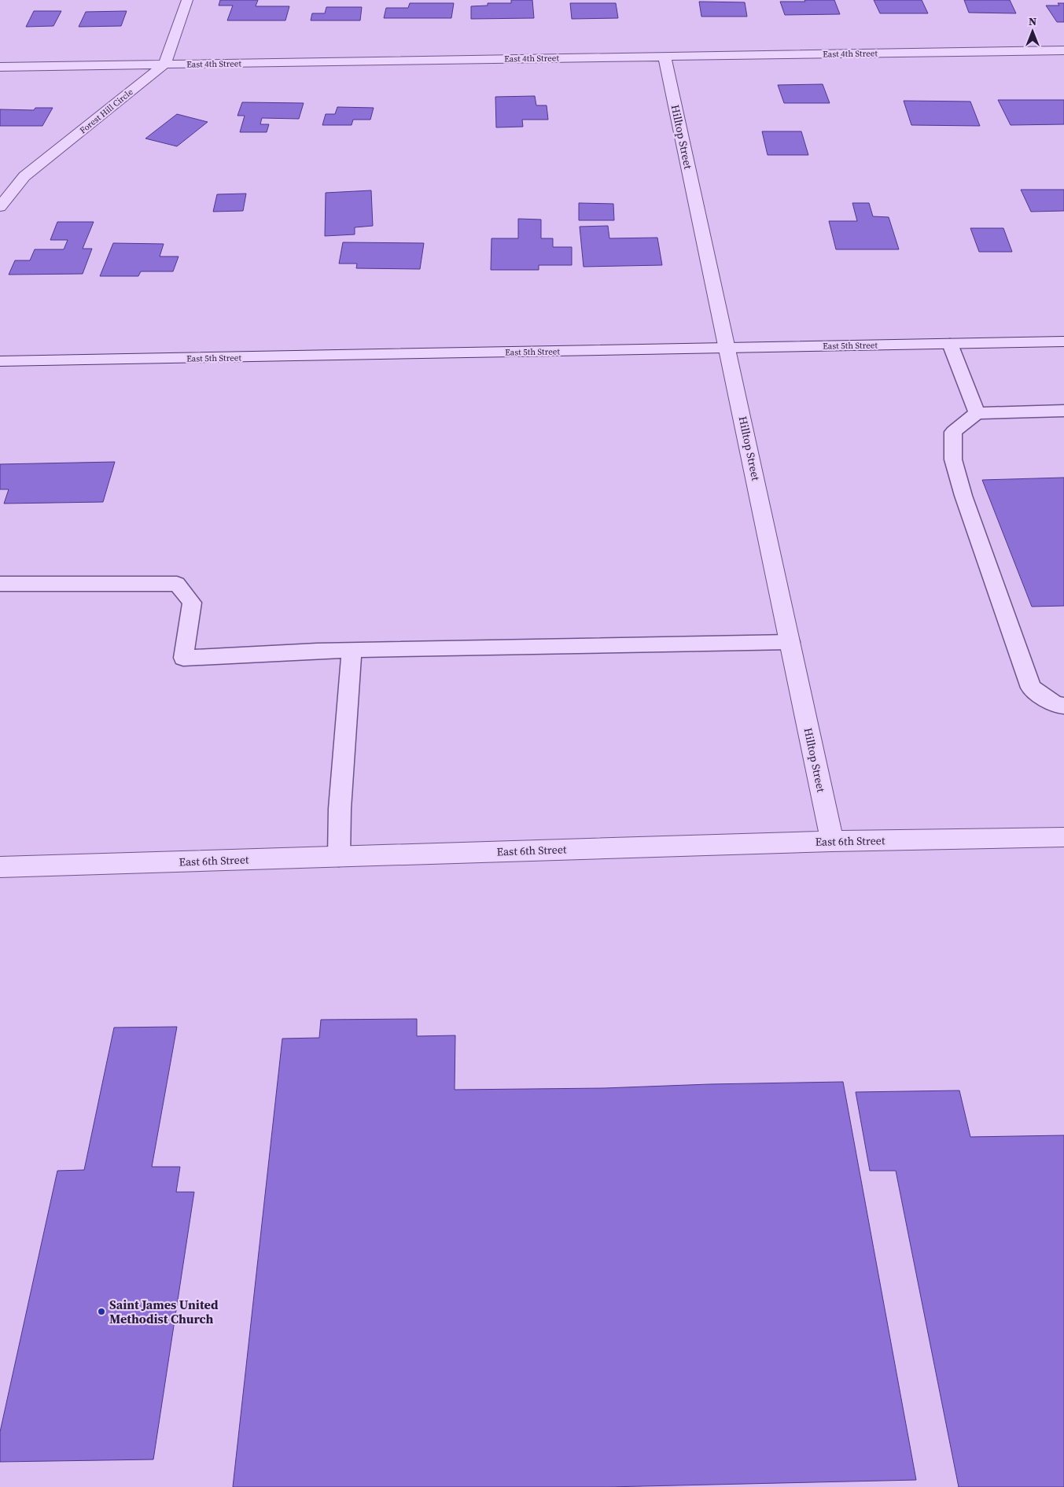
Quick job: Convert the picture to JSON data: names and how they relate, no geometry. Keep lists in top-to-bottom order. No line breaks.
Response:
{"streets":{"street":["East 4th Street","Forest Hill Circle","Hilltop Street","East 5th Street","East 6th Street"]},"crossings":[["East 4th Street","Forest Hill Circle"],["East 4th Street","Hilltop Street"],["Hilltop Street","East 5th Street"],["Hilltop Street","East 6th Street"]],"places":["Saint James United Methodist Church"],"north":"top"}
